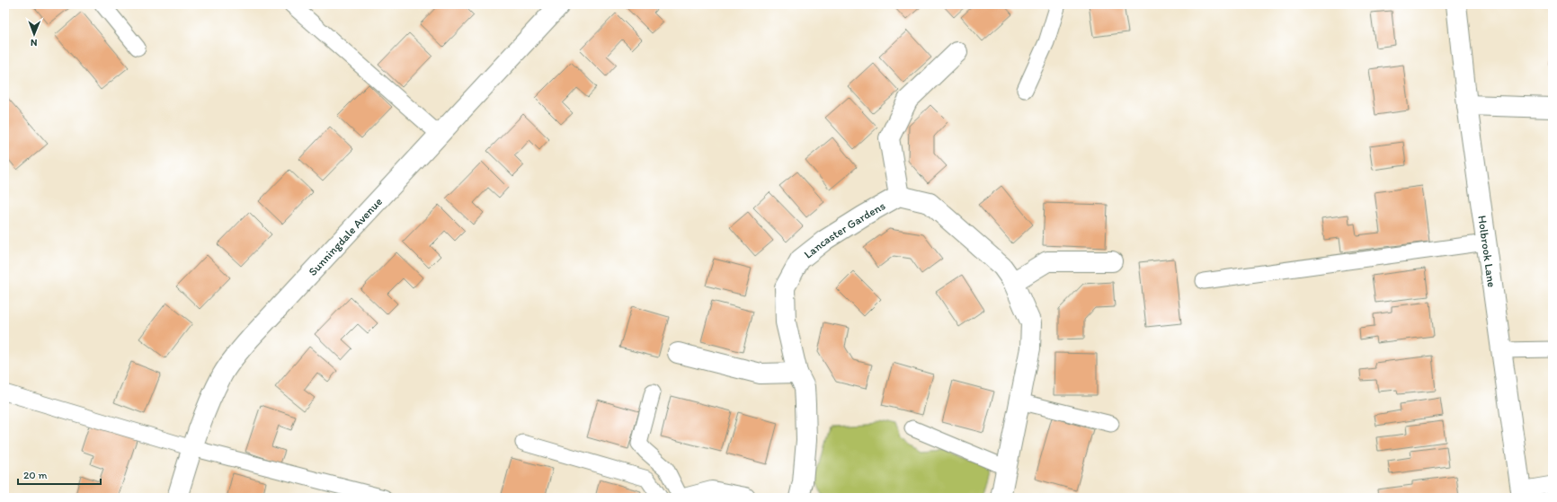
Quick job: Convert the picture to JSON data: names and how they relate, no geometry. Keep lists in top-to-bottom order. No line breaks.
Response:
{"streets":{"street":["Lancaster Gardens","Sunningdale Avenue","Holbrook Lane"]},"scale_bar":"20 m","north":"bottom"}
